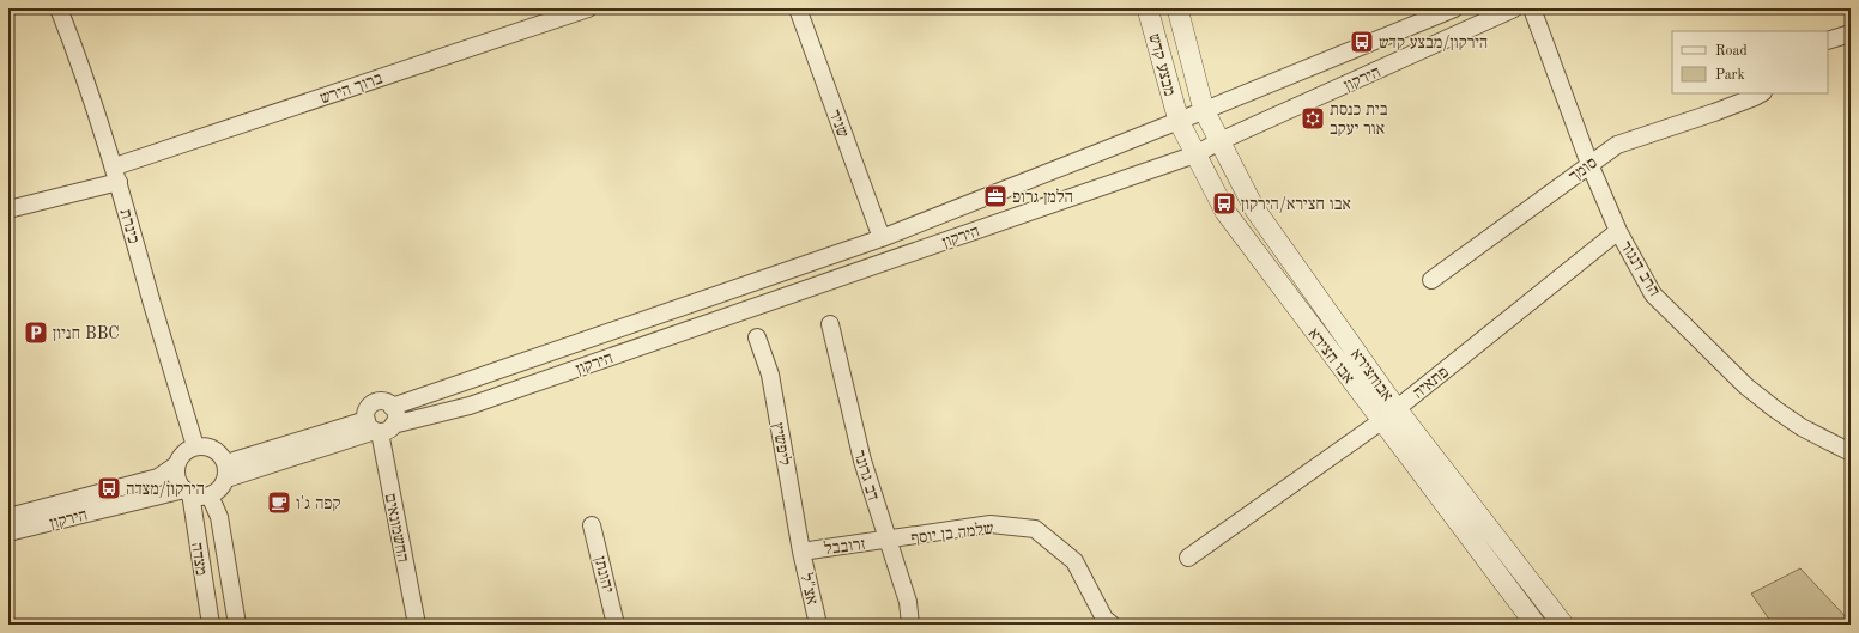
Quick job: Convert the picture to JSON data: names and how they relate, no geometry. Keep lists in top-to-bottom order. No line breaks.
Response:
{"streets":{"street":["מבצע קדש","הירקון","ברוך הירש","שניר","סומך","כינרת","הרב דנגור","אבו חצירא","אבוחצירא","פתאיה","ליפשיץ","דב גרונר","החשמונאים","שלמה בן יוסף","זרובבל","מצדה","יהונתן","אצ\"ל"]},"crossings":[["מבצע קדש","הירקון"],["מבצע קדש","אבו חצירא"],["מבצע קדש","אבוחצירא"],["הירקון","שניר"],["הירקון","כינרת"],["הירקון","אבו חצירא"],["הירקון","אבוחצירא"],["הירקון","החשמונאים"],["הירקון","מצדה"],["ברוך הירש","כינרת"],["סומך","הרב דנגור"],["כינרת","מצדה"],["הרב דנגור","פתאיה"],["אבו חצירא","פתאיה"],["אבוחצירא","פתאיה"],["ליפשיץ","זרובבל"],["ליפשיץ","אצ\"ל"],["דב גרונר","שלמה בן יוסף"],["דב גרונר","זרובבל"],["שלמה בן יוסף","זרובבל"],["זרובבל","אצ\"ל"]],"places":{"bus stop":["הירקון/מבצע קדש","אבו חצירא/הירקון","הירקון/מצדה"],"synagogue":["בית כנסת אור יעקב"],"office":["הלמן גרופ"],"parking":["חניון BBC"],"cafe":["קפה ג'ו"]},"legend":["Road","Park"]}
